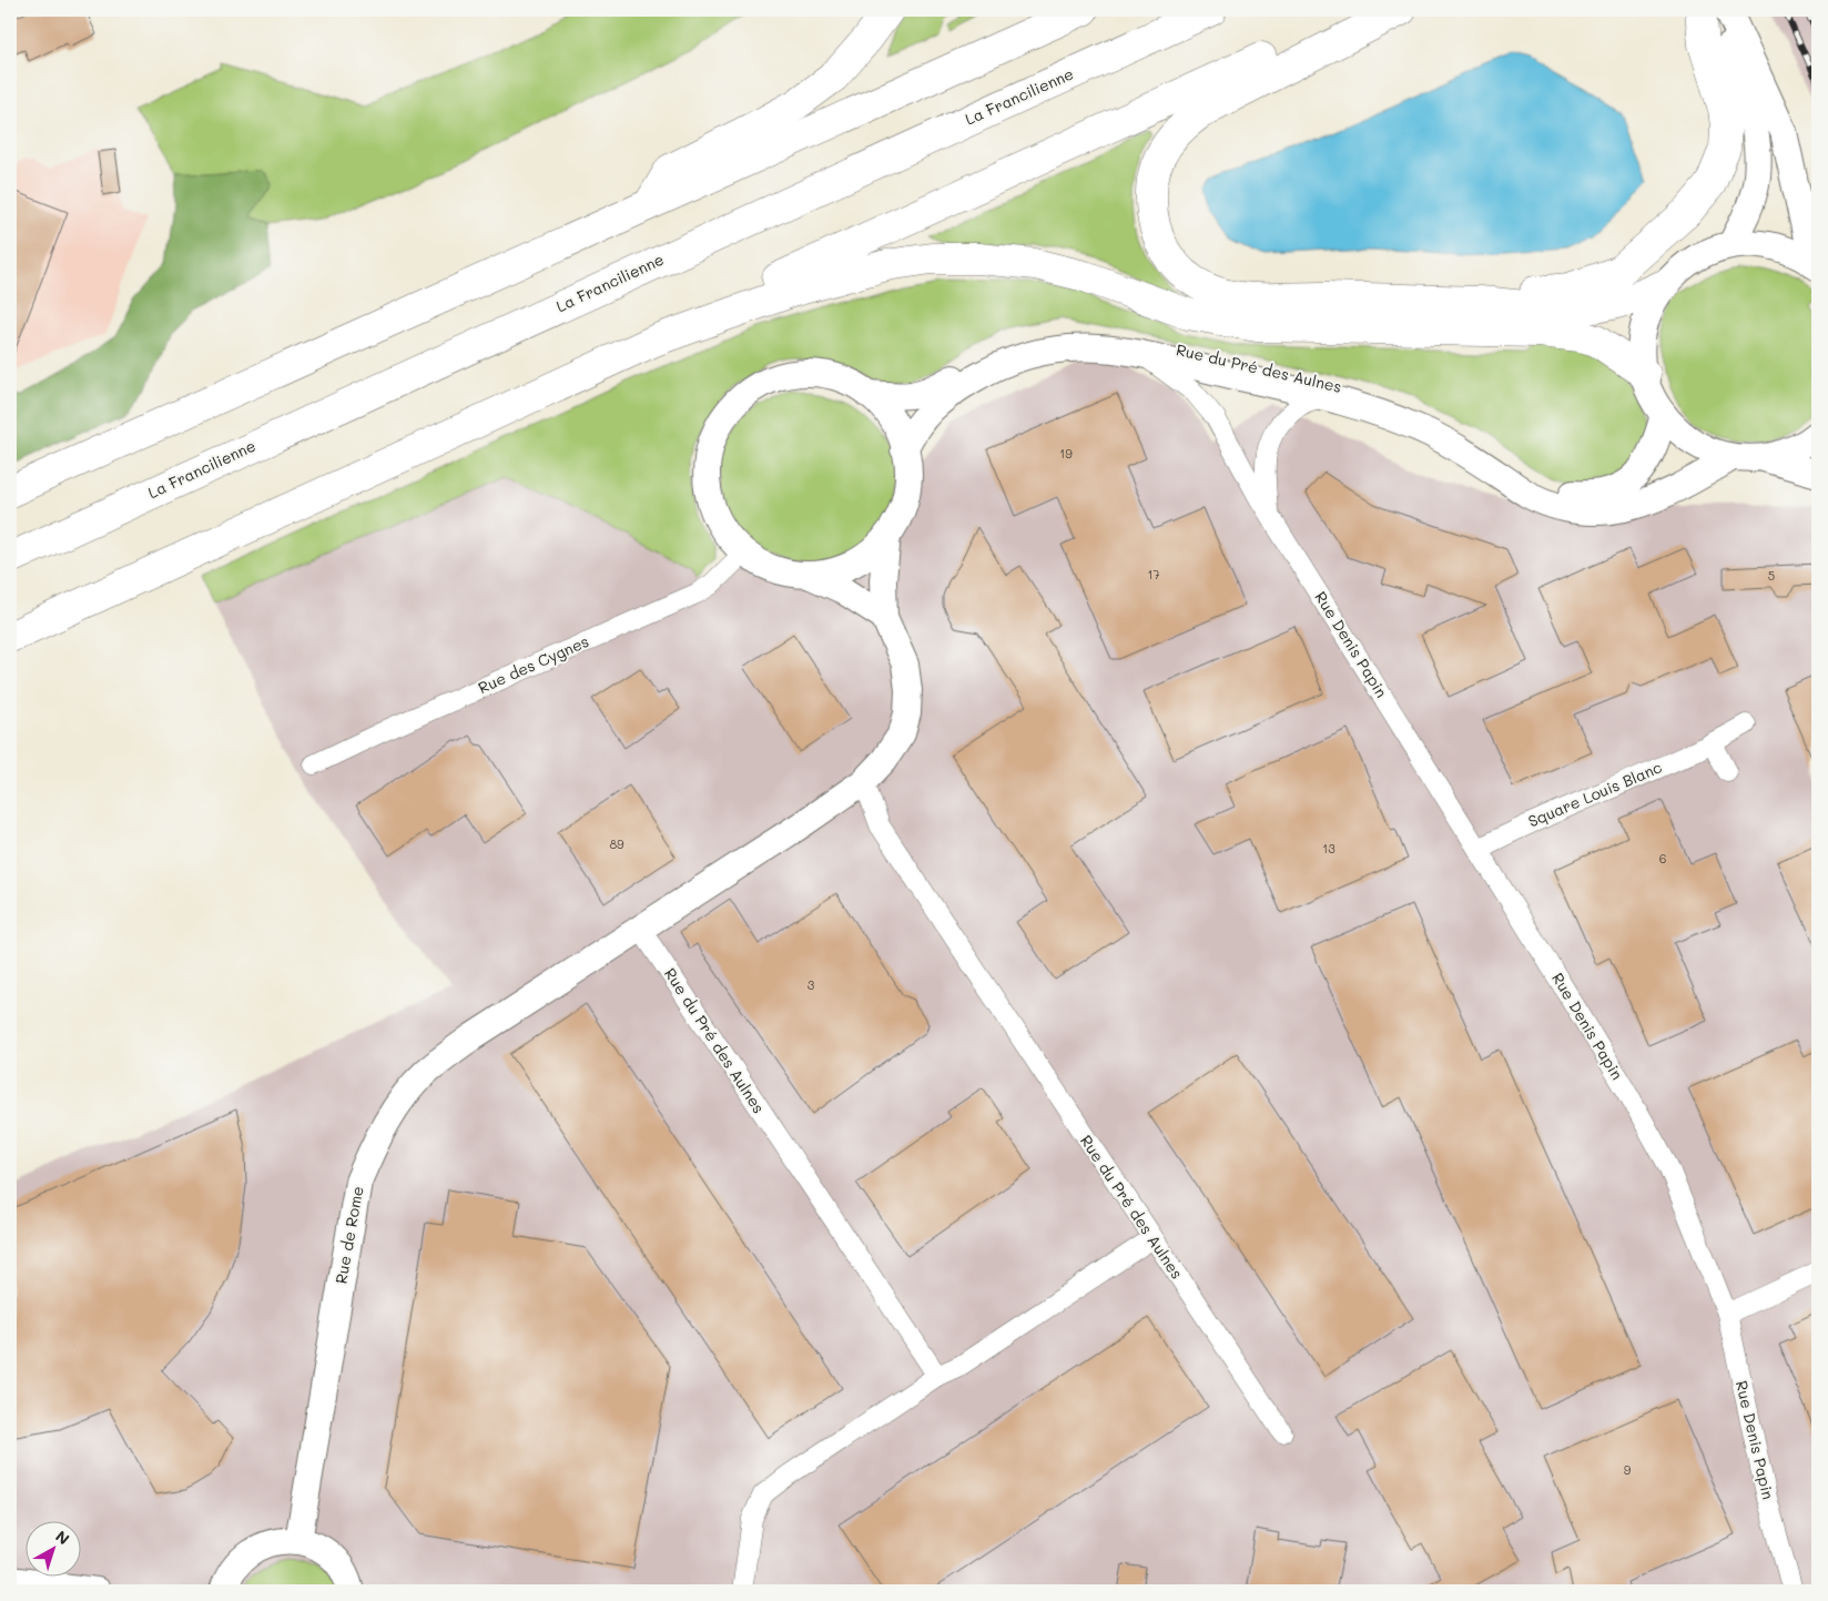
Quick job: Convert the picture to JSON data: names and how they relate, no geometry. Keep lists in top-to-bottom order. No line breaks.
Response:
{"streets":{"highway":["La Francilienne"],"street":["Rue du Pré des Aulnes","Rue Denis Papin","Rue des Cygnes","Square Louis Blanc","Rue de Rome"]},"crossings":[["Rue du Pré des Aulnes","Rue Denis Papin"],["Rue du Pré des Aulnes","Rue de Rome"],["Rue Denis Papin","Square Louis Blanc"]],"house_numbers":["19","17","5","89","13","6","3","9"],"north":"top right"}
